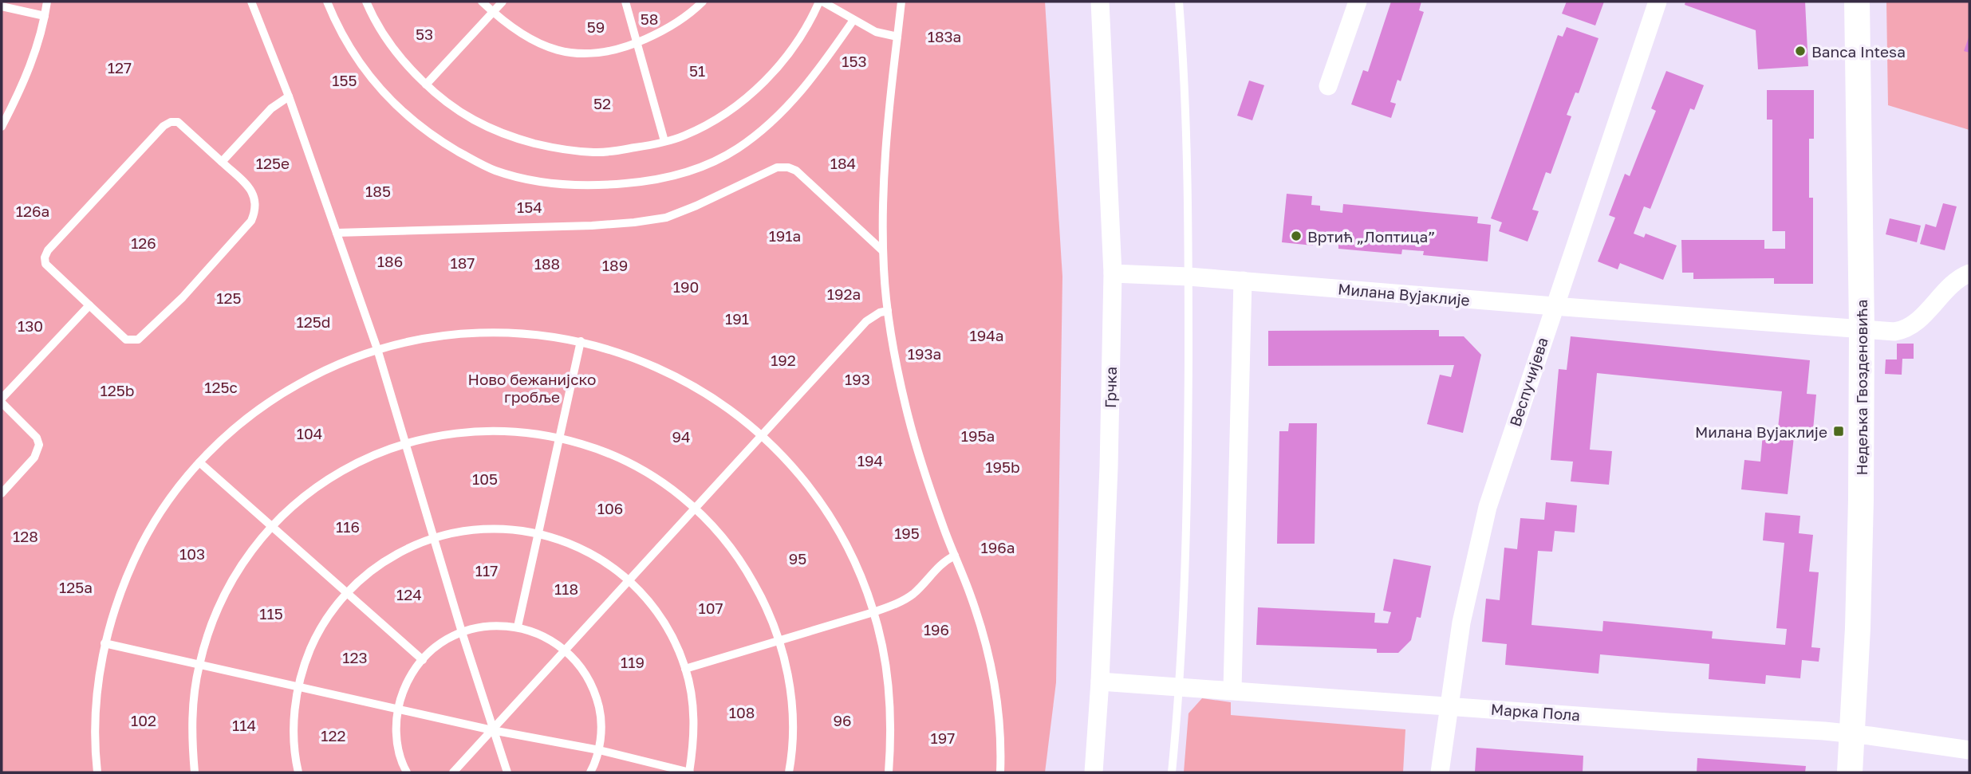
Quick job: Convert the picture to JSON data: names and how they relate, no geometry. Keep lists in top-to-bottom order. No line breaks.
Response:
{"streets":{"main road":["Недељка Гвозденовића"],"street":["Милана Вујаклије","Веспучијева","Грчка","Марка Пола"]},"crossings":[["Милана Вујаклије","Веспучијева"],["Милана Вујаклије","Грчка"],["Милана Вујаклије","Недељка Гвозденовића"],["Веспучијева","Марка Пола"],["Грчка","Марка Пола"],["Недељка Гвозденовића","Марка Пола"]],"parks":["58","59","53","183a","153","127","51","155","52","125e","184","185","154","126a","191a","126","186","187","188","189","190","192а","125","191","125d","130","194a","193a","192","Ново бежанијско гробље","193","125c","125b","104","195a","94","194","195b","105","106","116","195","128","196a","103","95","117","125a","118","124","107","115","196","123","119","108","102","96","114","122","197"],"places":{"other":["Banca Intesa","Вртић „Лоптица”"],"transit":["Милана Вујаклије"]}}
